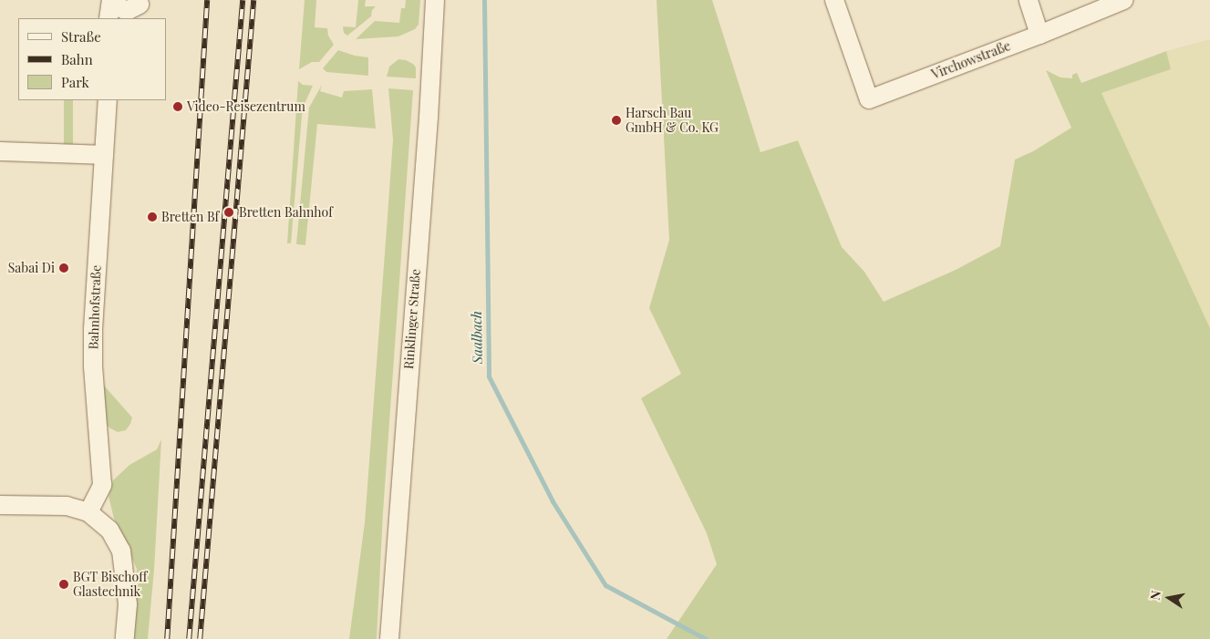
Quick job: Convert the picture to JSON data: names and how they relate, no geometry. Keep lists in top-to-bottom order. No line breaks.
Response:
{"streets":{"street":["Virchowstraße","Bahnhofstraße","Rinklinger Straße"]},"water":["Saalbach"],"places":["Video-Reisezentrum","Harsch Bau GmbH & Co. KG","Bretten Bahnhof","Bretten Bf","Sabai Di","BGT Bischoff Glastechnik"],"legend":["Straße","Bahn","Park"],"north":"left"}
